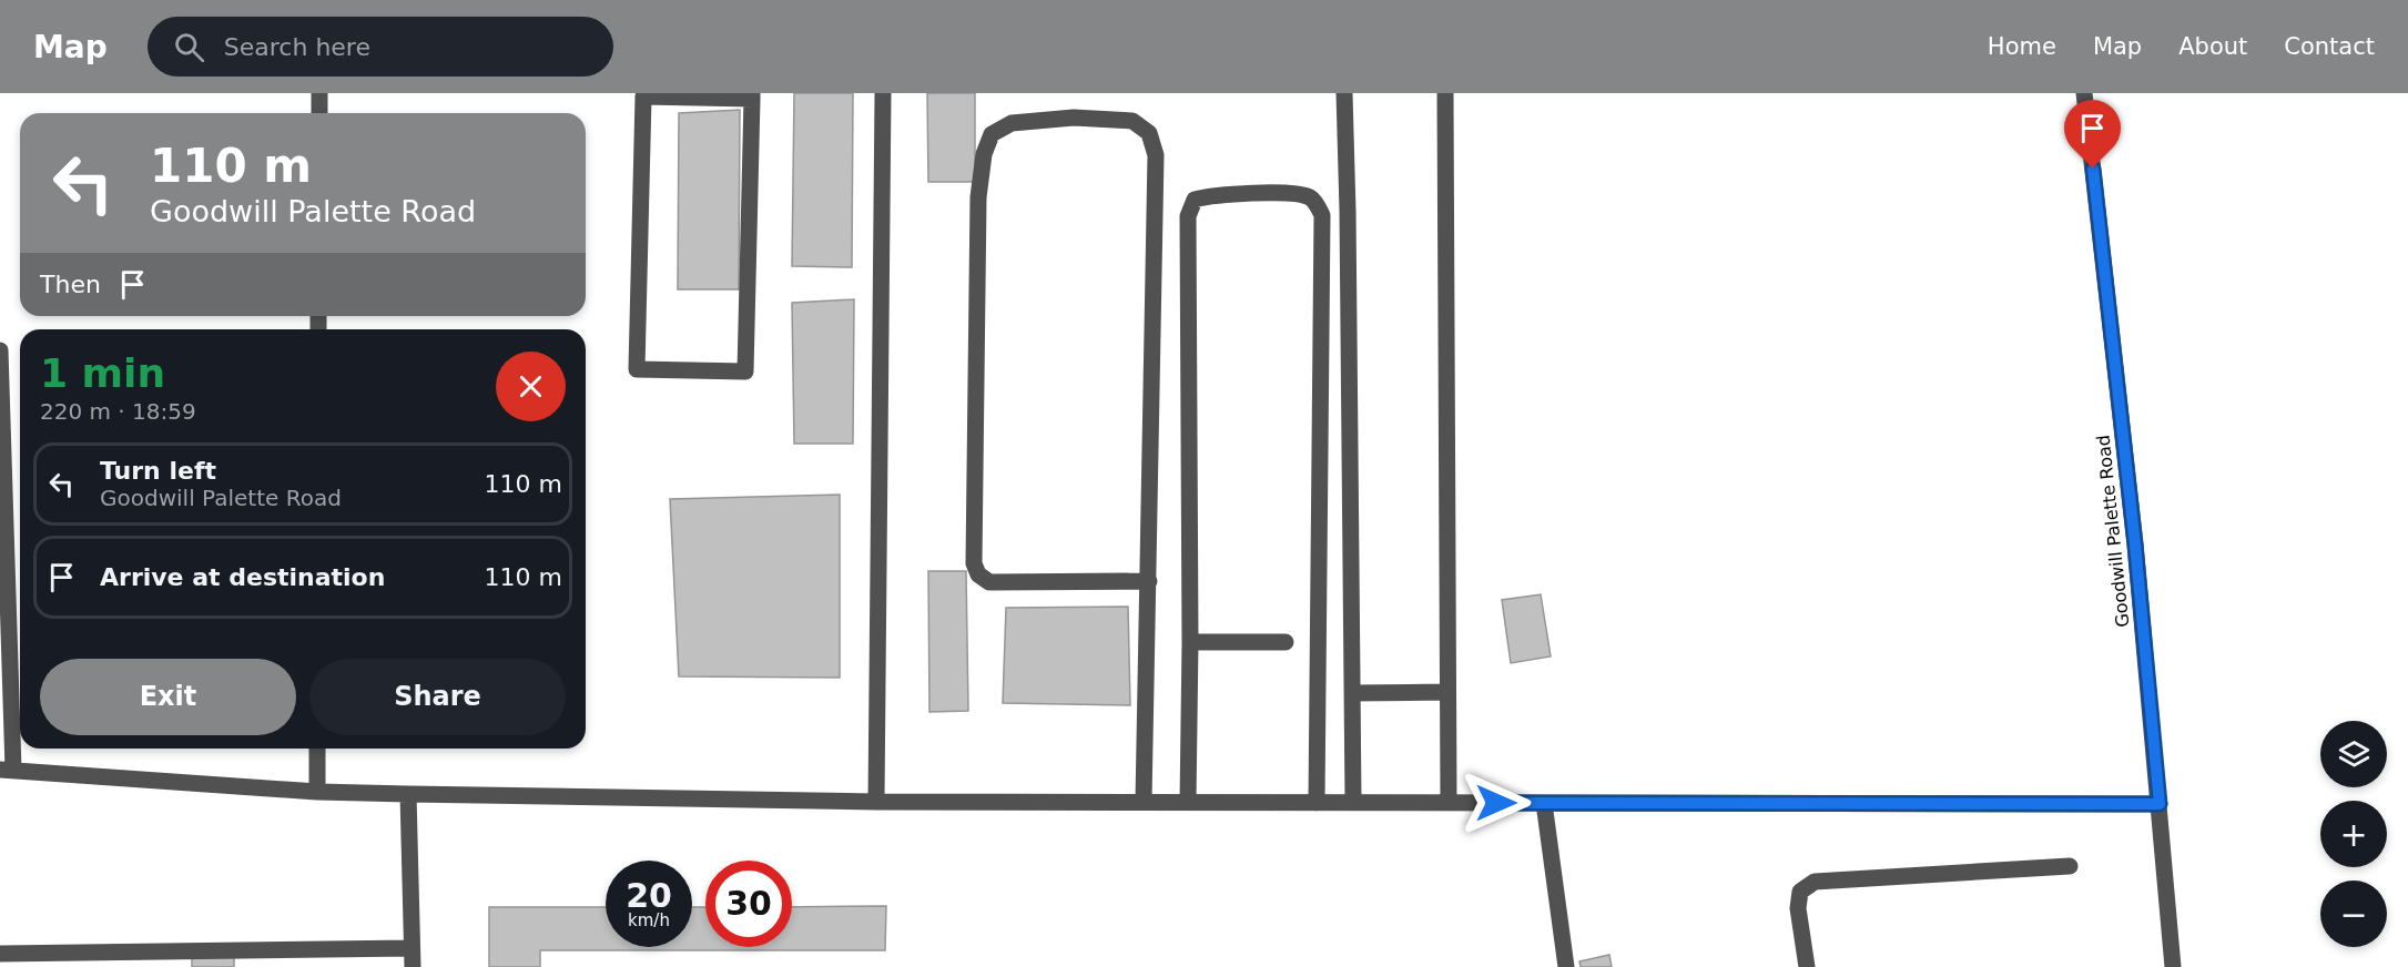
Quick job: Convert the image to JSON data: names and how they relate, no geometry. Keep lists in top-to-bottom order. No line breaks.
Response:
{"streets":{"street":["Goodwill Palette Road"]},"page":{"header":"Map","search":"Search here","nav":["Home","Map","About","Contact"],"turn":["110 m","Goodwill Palette Road"],"then":"Then","heading":["1 min","220 m · 18:59"],"list":[{"name":"Turn left","note":"Goodwill Palette Road","value":"110 m"},{"name":"Arrive at destination","value":"110 m"}],"buttons":["Exit","Share"],"map_buttons":["+","−"],"speed":"20 km/h","limit":"30"}}
